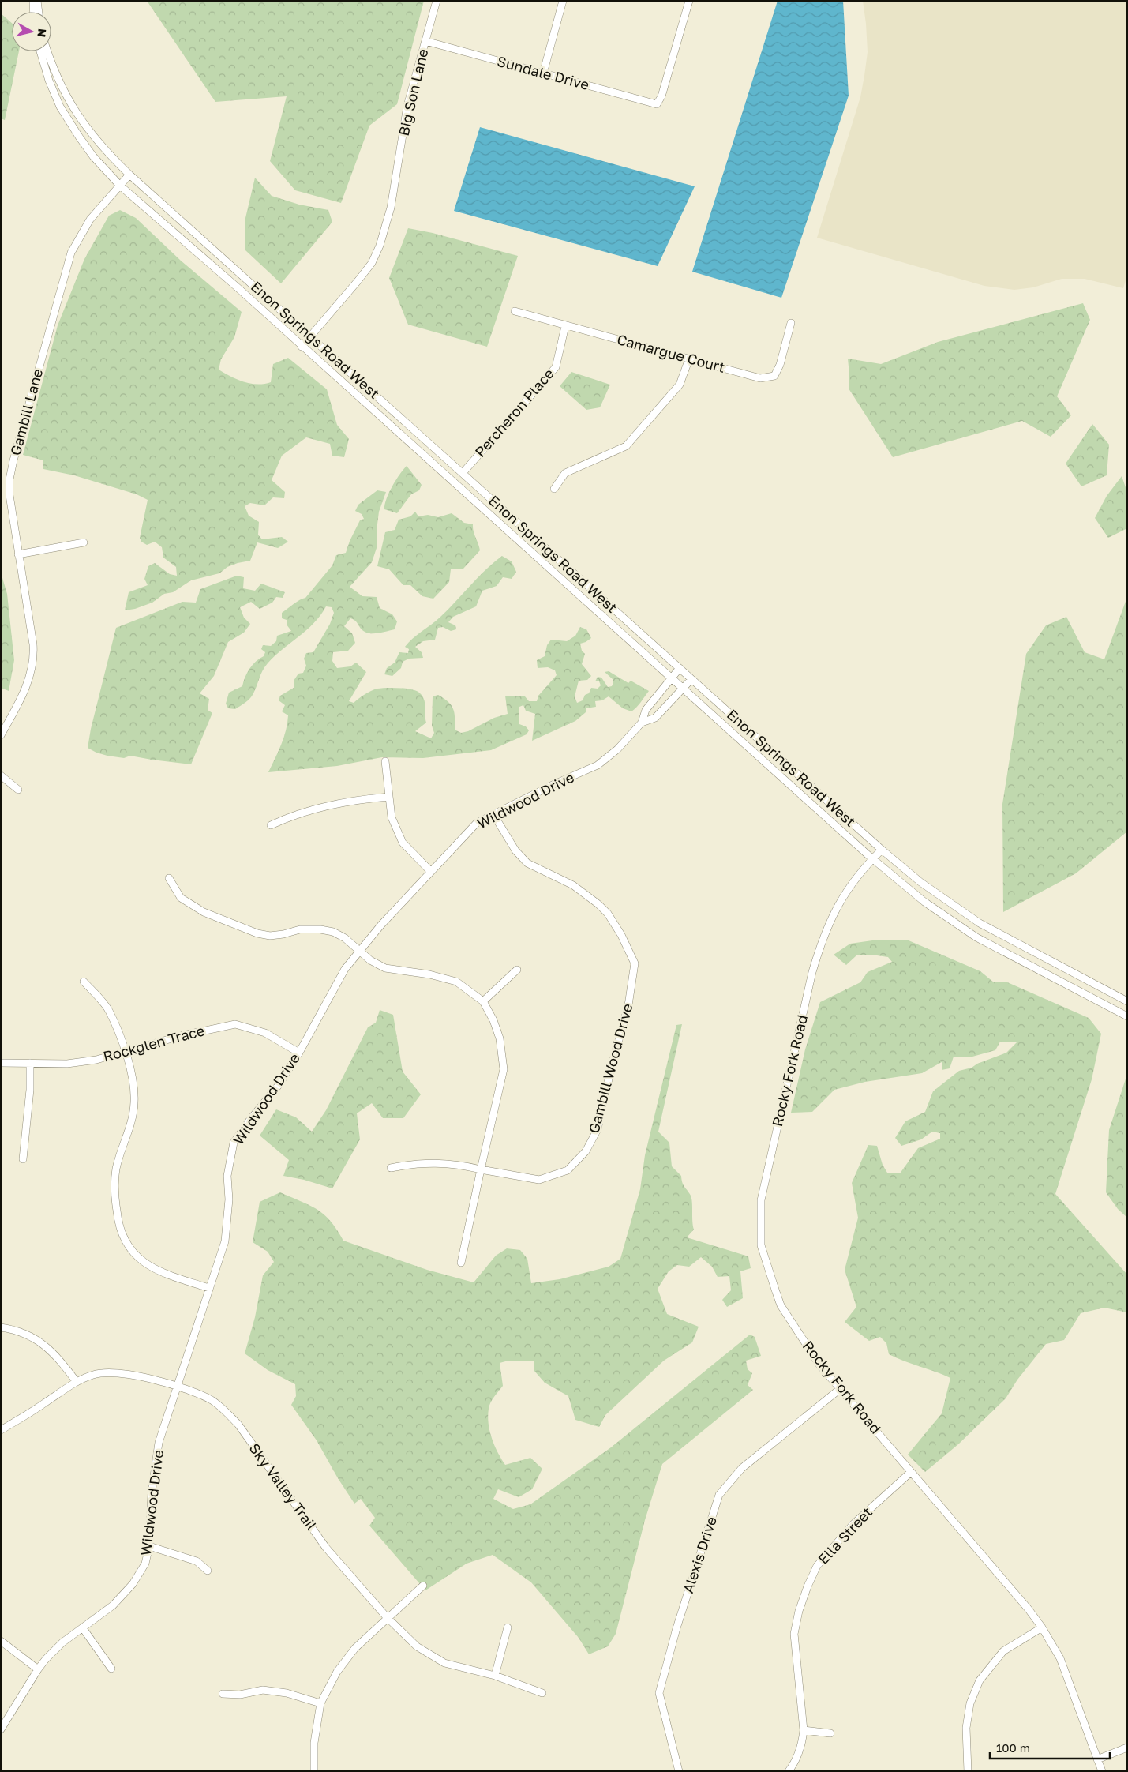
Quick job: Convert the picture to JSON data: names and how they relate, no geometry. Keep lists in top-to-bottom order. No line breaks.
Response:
{"streets":{"street":["Sundale Drive","Big Son Lane","Enon Springs Road West","Camargue Court","Gambill Lane","Percheron Place","Wildwood Drive","Rockglen Trace","Gambill Wood Drive","Rocky Fork Road","Sky Valley Trail","Ella Street","Alexis Drive"]},"crossings":[["Sundale Drive","Big Son Lane"],["Big Son Lane","Enon Springs Road West"],["Enon Springs Road West","Gambill Lane"],["Enon Springs Road West","Percheron Place"],["Enon Springs Road West","Wildwood Drive"],["Enon Springs Road West","Rocky Fork Road"],["Camargue Court","Percheron Place"],["Wildwood Drive","Rockglen Trace"],["Wildwood Drive","Gambill Wood Drive"],["Wildwood Drive","Sky Valley Trail"],["Rocky Fork Road","Ella Street"],["Rocky Fork Road","Alexis Drive"]],"scale_bar":"100 m","north":"right"}
